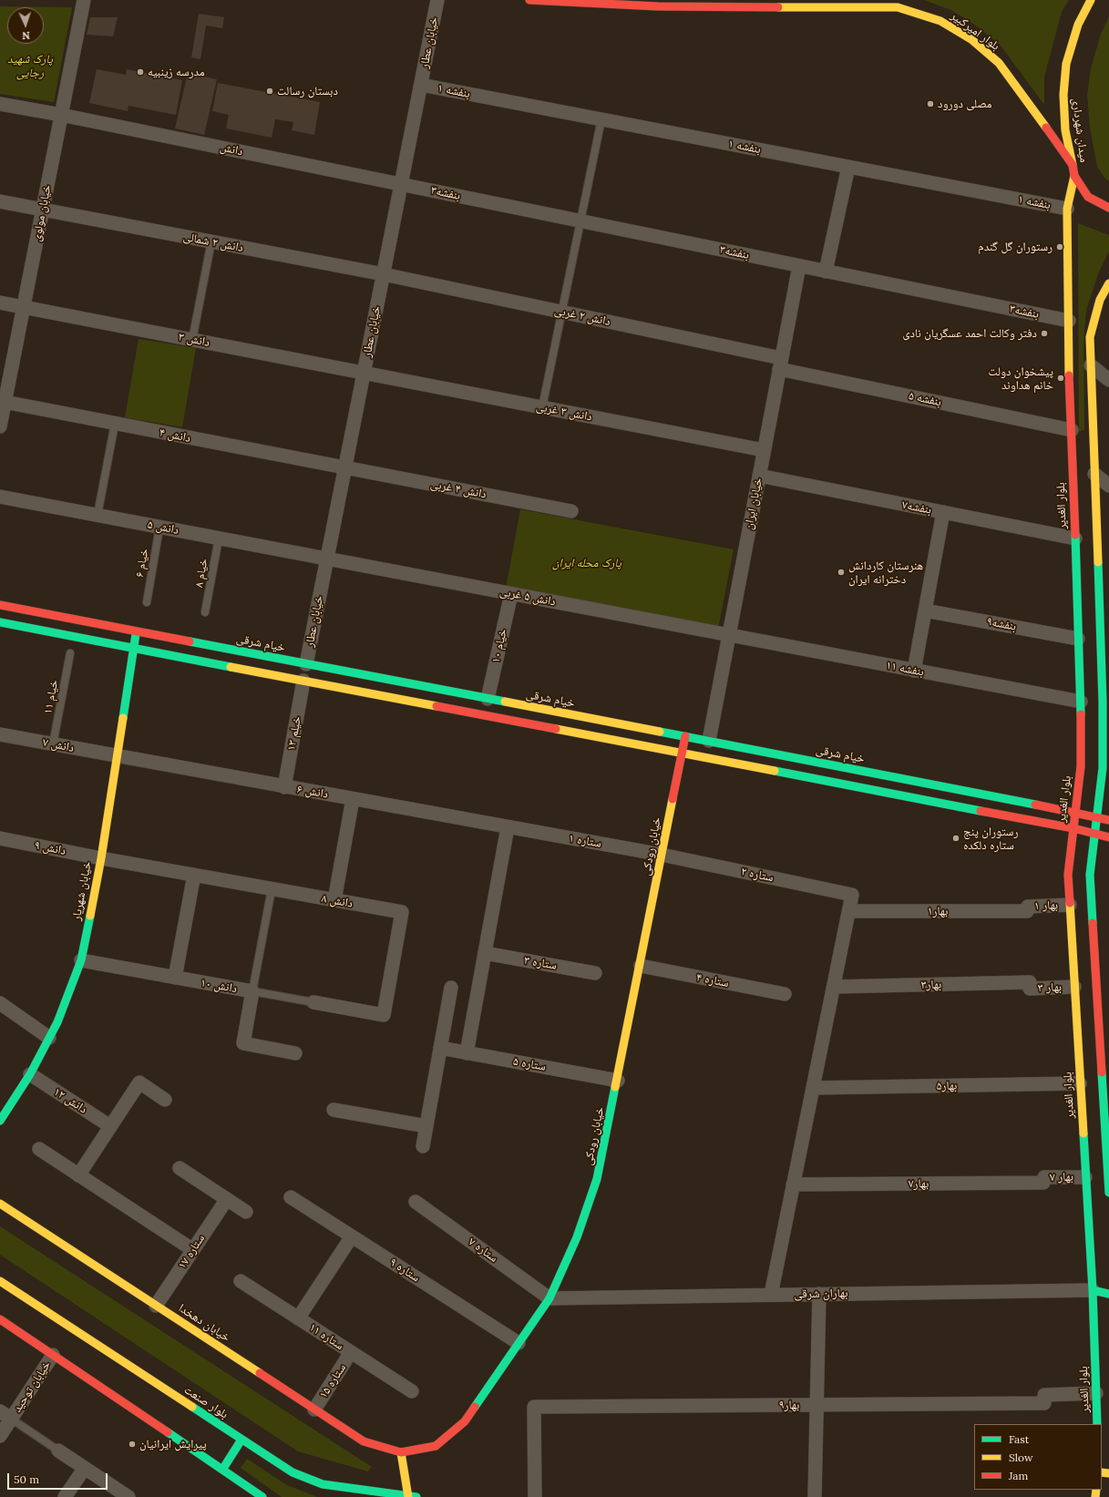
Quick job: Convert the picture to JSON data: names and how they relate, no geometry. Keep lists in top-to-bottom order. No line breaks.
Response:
{"streets":{"street":["بلوار امیرکبیر","خیابان عطار","بنفشه ۱","میدان شهرداری","دانش","بنفشه۳","خیابان مولوی","دانش ۲ شمالی","دانش ۲ غربی","دانش ۳","بنفشه ۵","دانش ۳ غربی","دانش ۴","دانش ۴ غربی","خیابان ایران","بلوار الغدیر","بنفشه۷","دانش ۵","دانش ۵ غربی","بنفشه۹","خیام شرقی","خیام ۱۰","بنفشه ۱۱","خیلم ۱۳","دانش ۷","دانش ۶","ستاره ۱","خیابان رودکی","دانش ۹","ستاره ۲","خیابان شهریار","دانش ۸","بهار ۱","بهار۱","ستاره ۳","ستاره ۴","بهار۳","دانش ۱۰","بهار ۳","ستاره ۵","بهار۵","دانش ۱۲","بهار ۷","بهار۷","ستاره ۷","ستاره ۱۷","ستاره ۹","بهاران شرقی","خیابان دهخدا","ستاره ۱۱","ستاره ۱۵","خیابان توحید","بلوار صنعت","بهار۹"],"lane":["خیام ۶","خیام ۸","خیام ۱۱"]},"crossings":[["بلوار امیرکبیر","میدان شهرداری"],["خیابان عطار","بنفشه ۱"],["خیابان عطار","دانش"],["خیابان عطار","بنفشه۳"],["خیابان عطار","دانش ۲ شمالی"],["خیابان عطار","دانش ۲ غربی"],["خیابان عطار","دانش ۳"],["خیابان عطار","دانش ۳ غربی"],["خیابان عطار","دانش ۴"],["خیابان عطار","دانش ۴ غربی"],["خیابان عطار","دانش ۵"],["خیابان عطار","دانش ۵ غربی"],["خیابان عطار","خیام شرقی"],["بنفشه ۱","بلوار الغدیر"],["میدان شهرداری","بلوار الغدیر"],["دانش","بنفشه۳"],["دانش","خیابان مولوی"],["بنفشه۳","خیابان ایران"],["بنفشه۳","بلوار الغدیر"],["خیابان مولوی","دانش ۲ شمالی"],["خیابان مولوی","دانش ۳"],["خیابان مولوی","دانش ۴"],["دانش ۲ شمالی","دانش ۲ غربی"],["دانش ۲ غربی","بنفشه ۵"],["دانش ۲ غربی","خیابان ایران"],["دانش ۳","دانش ۳ غربی"],["بنفشه ۵","خیابان ایران"],["بنفشه ۵","بلوار الغدیر"],["دانش ۳ غربی","خیابان ایران"],["دانش ۴","دانش ۴ غربی"],["خیابان ایران","بنفشه۷"],["خیابان ایران","دانش ۵ غربی"],["خیابان ایران","خیام شرقی"],["خیابان ایران","بنفشه ۱۱"],["بلوار الغدیر","بنفشه۷"],["بلوار الغدیر","بنفشه۹"],["بلوار الغدیر","خیام شرقی"],["بلوار الغدیر","بنفشه ۱۱"],["بلوار الغدیر","بهار ۱"],["بلوار الغدیر","بهار ۳"],["بلوار الغدیر","بهار۵"],["بلوار الغدیر","بهار ۷"],["بلوار الغدیر","بهاران شرقی"],["بلوار الغدیر","بهار۹"],["دانش ۵","خیام ۶"],["دانش ۵","خیام ۸"],["دانش ۵","دانش ۵ غربی"],["دانش ۵ غربی","خیام ۱۰"],["دانش ۵ غربی","بنفشه ۱۱"],["خیام شرقی","خیام ۱۰"],["خیام شرقی","خیابان رودکی"],["خیام شرقی","خیابان شهریار"],["خیام ۱۱","دانش ۷"],["خیلم ۱۳","دانش ۶"],["دانش ۷","دانش ۶"],["دانش ۷","خیابان شهریار"],["دانش ۶","ستاره ۱"],["دانش ۶","خیابان شهریار"],["ستاره ۱","خیابان رودکی"],["ستاره ۱","ستاره ۲"],["خیابان رودکی","ستاره ۲"],["خیابان رودکی","ستاره ۴"],["خیابان رودکی","ستاره ۵"],["خیابان رودکی","ستاره ۷"],["خیابان رودکی","ستاره ۹"],["خیابان رودکی","بهاران شرقی"],["خیابان رودکی","خیابان دهخدا"],["دانش ۹","خیابان شهریار"],["دانش ۹","دانش ۸"],["ستاره ۲","بهار۱"],["خیابان شهریار","دانش ۸"],["خیابان شهریار","دانش ۱۰"],["خیابان شهریار","دانش ۱۲"],["بهار ۱","بهار۱"],["بهار۳","بهار ۳"],["بهار ۷","بهار۷"],["ستاره ۷","بهاران شرقی"],["ستاره ۱۷","خیابان دهخدا"],["خیابان دهخدا","ستاره ۱۵"],["ستاره ۱۱","ستاره ۱۵"]],"parks":["پارک شهید رجایی","پارک محله ایران"],"places":["مدرسه زینبیه","دبستان رسالت","مصلی دورود","رستوران گل گندم","دفتر وکالت احمد عسگریان نادی","پیشخوان دولت خانم هداوند","هنرستان کاردانش دخترانه ایران","رستوران پنج ستاره دلکده","پیرایش ایرانیان"],"legend":["Fast","Slow","Jam"],"scale_bar":"50 m","north":"bottom"}
